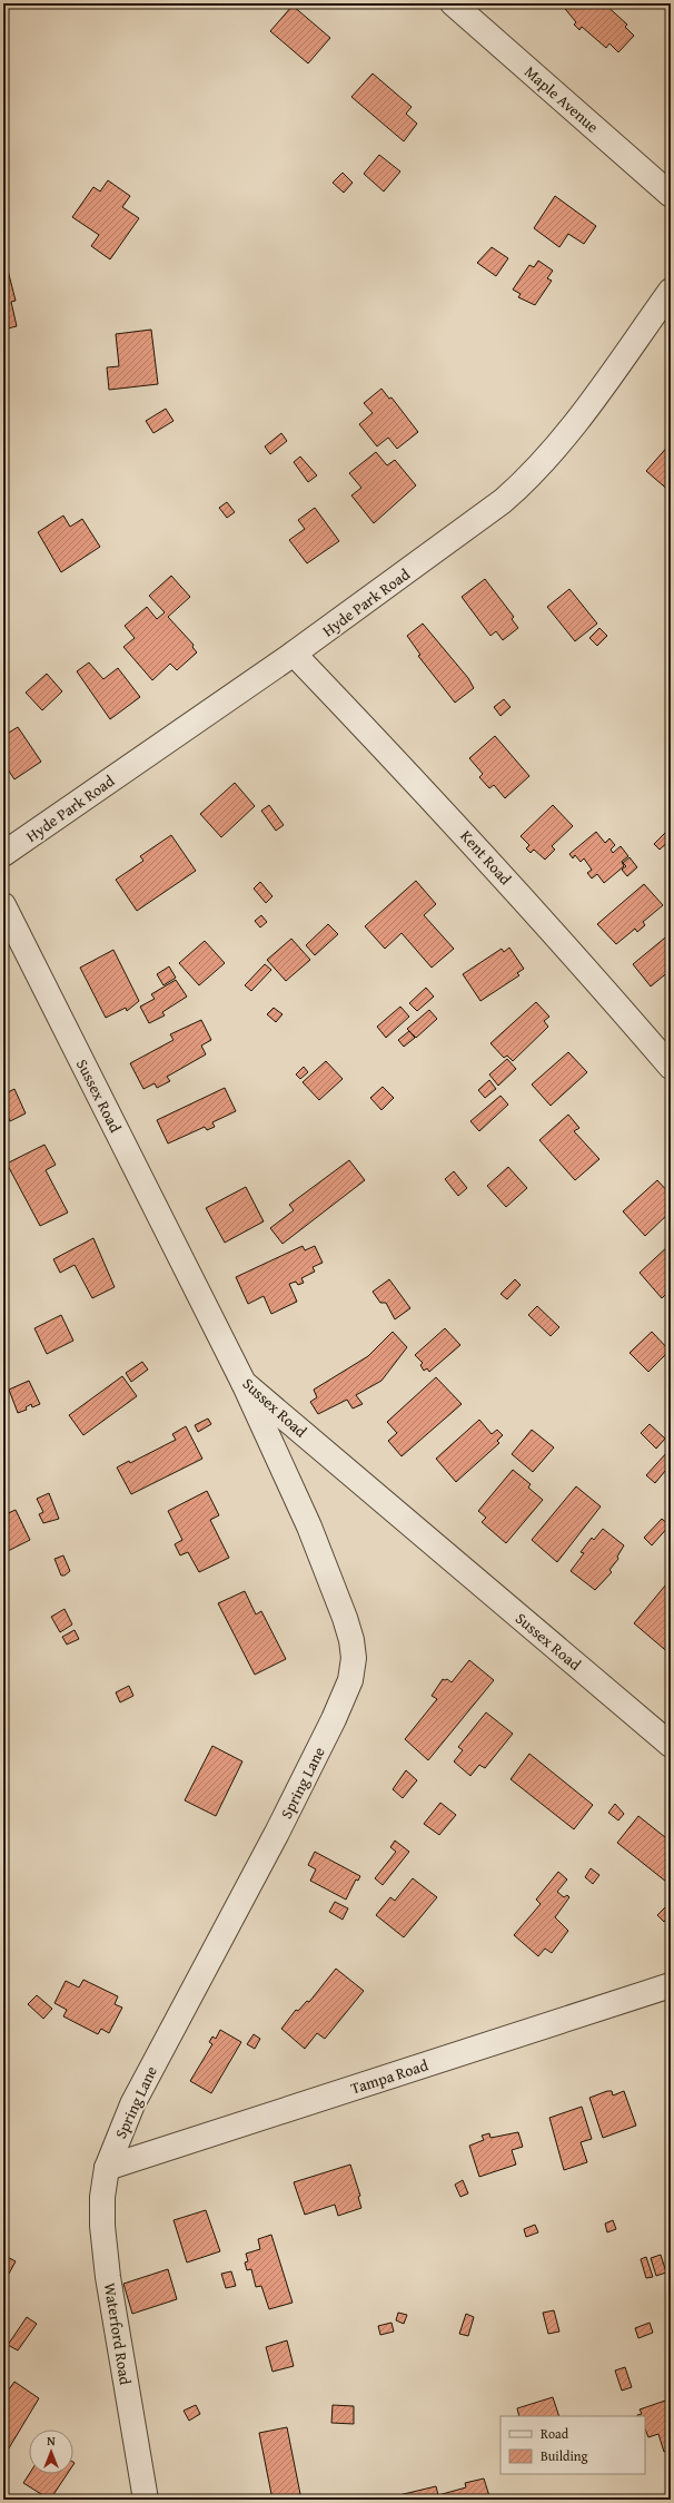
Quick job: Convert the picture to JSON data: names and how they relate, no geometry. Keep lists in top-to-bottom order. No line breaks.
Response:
{"streets":{"street":["Maple Avenue","Hyde Park Road","Kent Road","Sussex Road","Spring Lane","Tampa Road","Waterford Road"]},"crossings":[["Hyde Park Road","Kent Road"],["Sussex Road","Spring Lane"],["Spring Lane","Tampa Road"],["Spring Lane","Waterford Road"],["Tampa Road","Waterford Road"]],"legend":["Road","Building"],"north":"top"}
